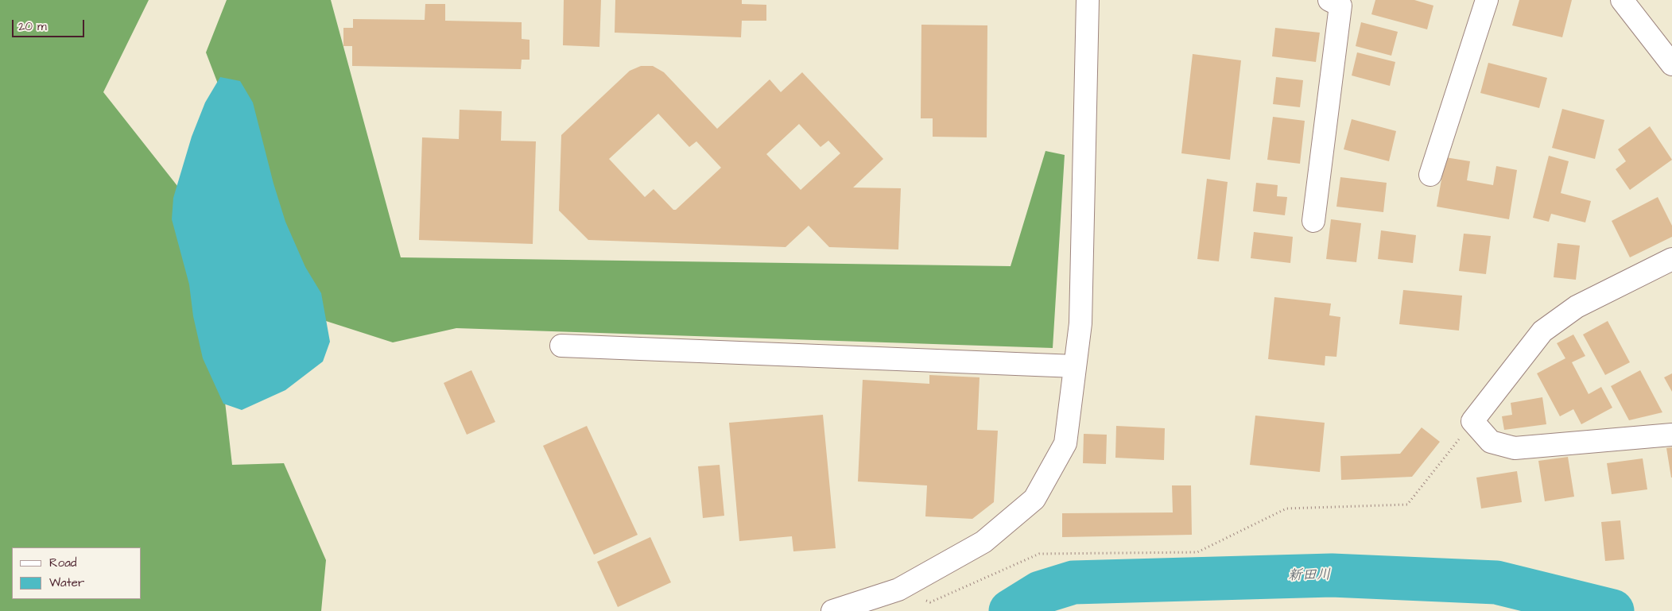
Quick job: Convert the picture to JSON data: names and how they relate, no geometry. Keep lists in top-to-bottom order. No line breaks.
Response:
{"water":["新田川"],"legend":["Road","Water"],"scale_bar":"20 m"}
